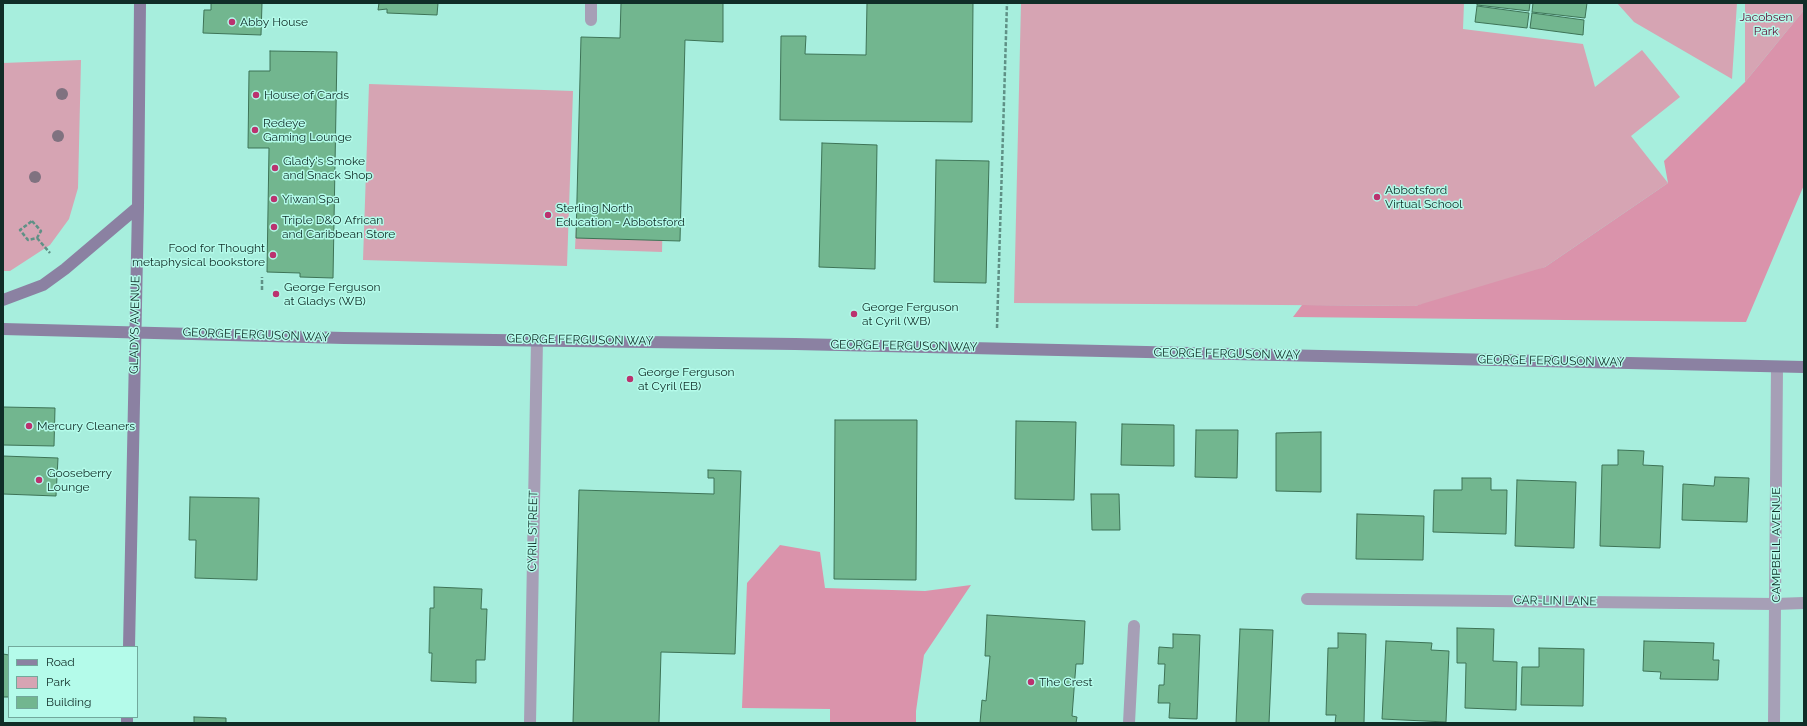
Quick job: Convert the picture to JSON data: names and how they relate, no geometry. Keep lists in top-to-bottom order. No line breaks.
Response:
{"streets":{"main road":["GLADYS AVENUE","GEORGE FERGUSON WAY"],"street":["CYRIL STREET","CAMPBELL AVENUE","CAR-LIN LANE"]},"crossings":[["GLADYS AVENUE","GEORGE FERGUSON WAY"],["GEORGE FERGUSON WAY","CYRIL STREET"],["GEORGE FERGUSON WAY","CAMPBELL AVENUE"],["CAMPBELL AVENUE","CAR-LIN LANE"]],"parks":["Jacobsen Park"],"places":["Abby House","House of Cards","Redeye Gaming Lounge","Glady's Smoke and Snack Shop","Abbotsford Virtual School","Yiwan Spa","Sterling North Education - Abbotsford","Triple D&O African and Caribbean Store","Food for Thought metaphysical bookstore","George Ferguson at Gladys (WB)","George Ferguson at Cyril (WB)","George Ferguson at Cyril (EB)","Mercury Cleaners","Gooseberry Lounge","The Crest"],"legend":["Road","Park","Building"]}
